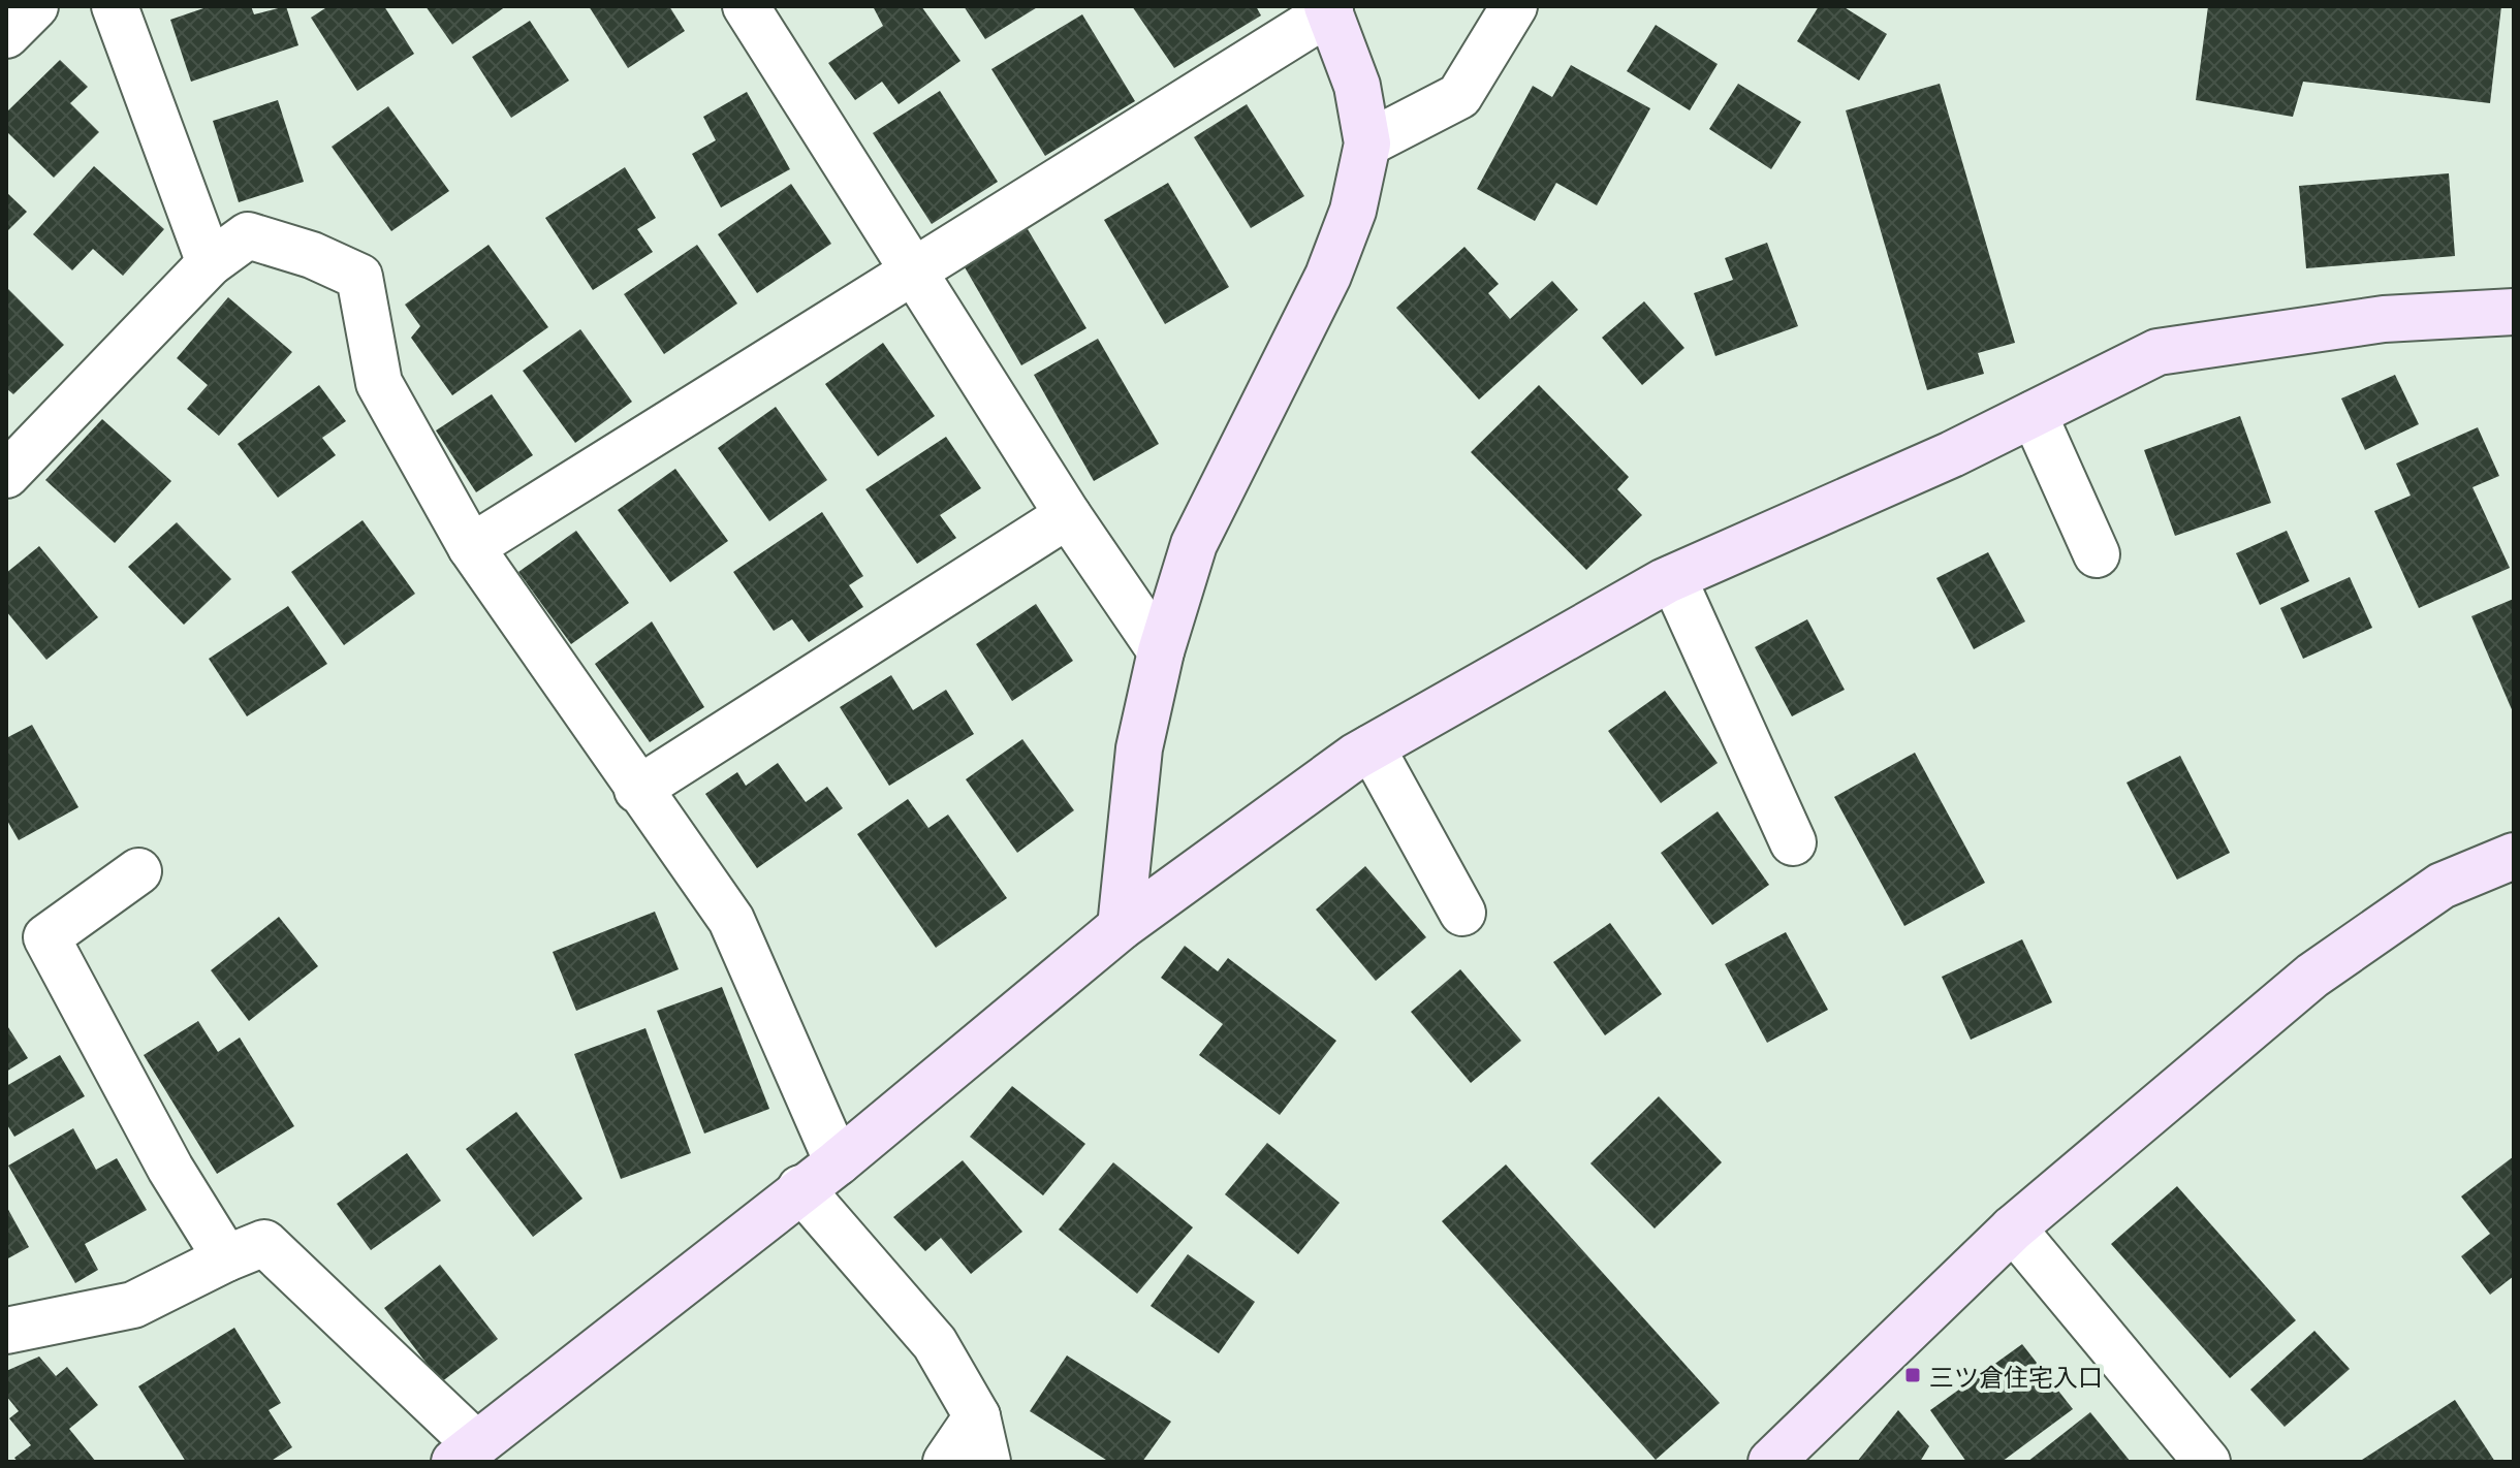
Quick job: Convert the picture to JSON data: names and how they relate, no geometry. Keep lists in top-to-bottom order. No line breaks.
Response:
{"places":{"transit":["三ツ倉住宅入口"]}}
